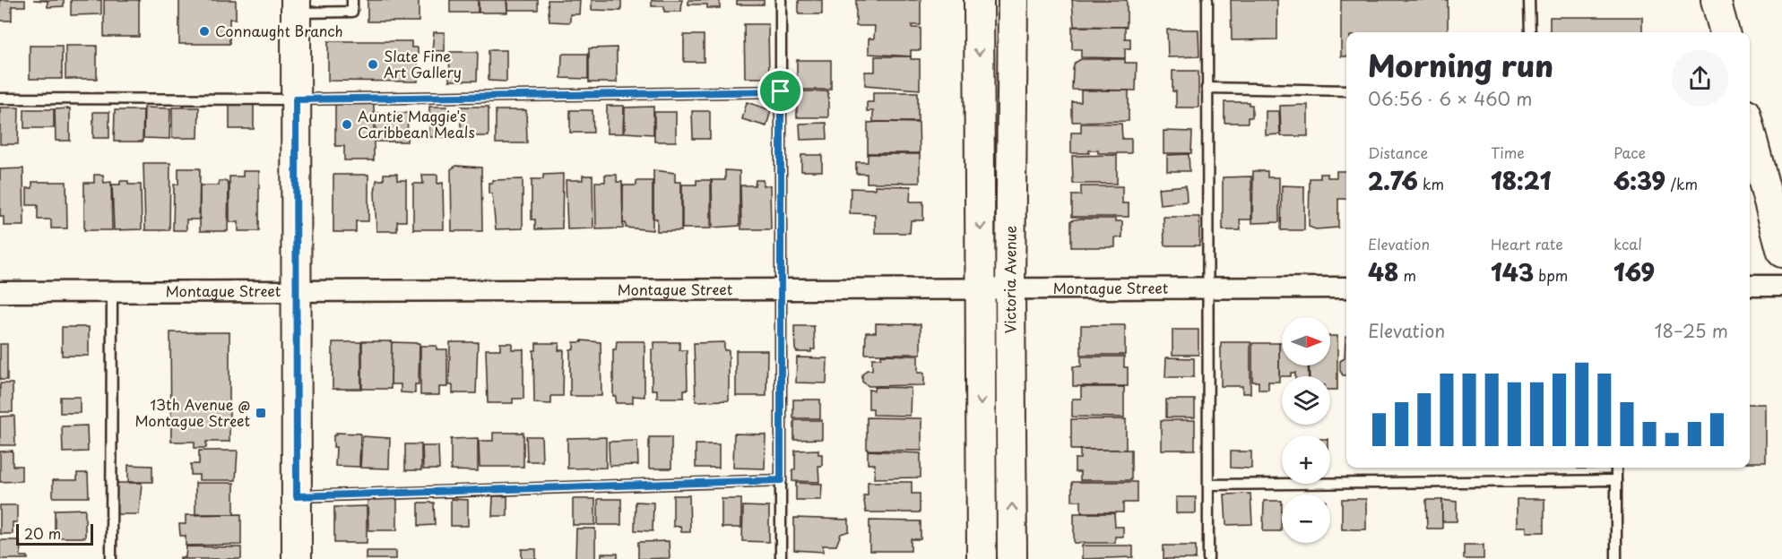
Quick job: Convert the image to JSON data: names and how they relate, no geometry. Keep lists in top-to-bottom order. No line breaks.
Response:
{"streets":{"street":["Victoria Avenue","Montague Street"]},"crossings":[["Victoria Avenue","Montague Street"]],"places":{"other":["Connaught Branch","Slate Fine Art Gallery","Auntie Maggie's Caribbean Meals"],"transit":["13th Avenue @ Montague Street"]},"scale_bar":"20 m","north":"right","page":{"heading":["Morning run","06:56 · 6 × 460 m"],"stats":[["Distance","2.76 km"],["Time","18:21"],["Pace","6:39 /km"],["Elevation","48 m"],["Heart rate","143 bpm"],["kcal","169"]],"chart":["Elevation","18–25 m"],"map_buttons":["+","−"],"scale":"20 m"}}
